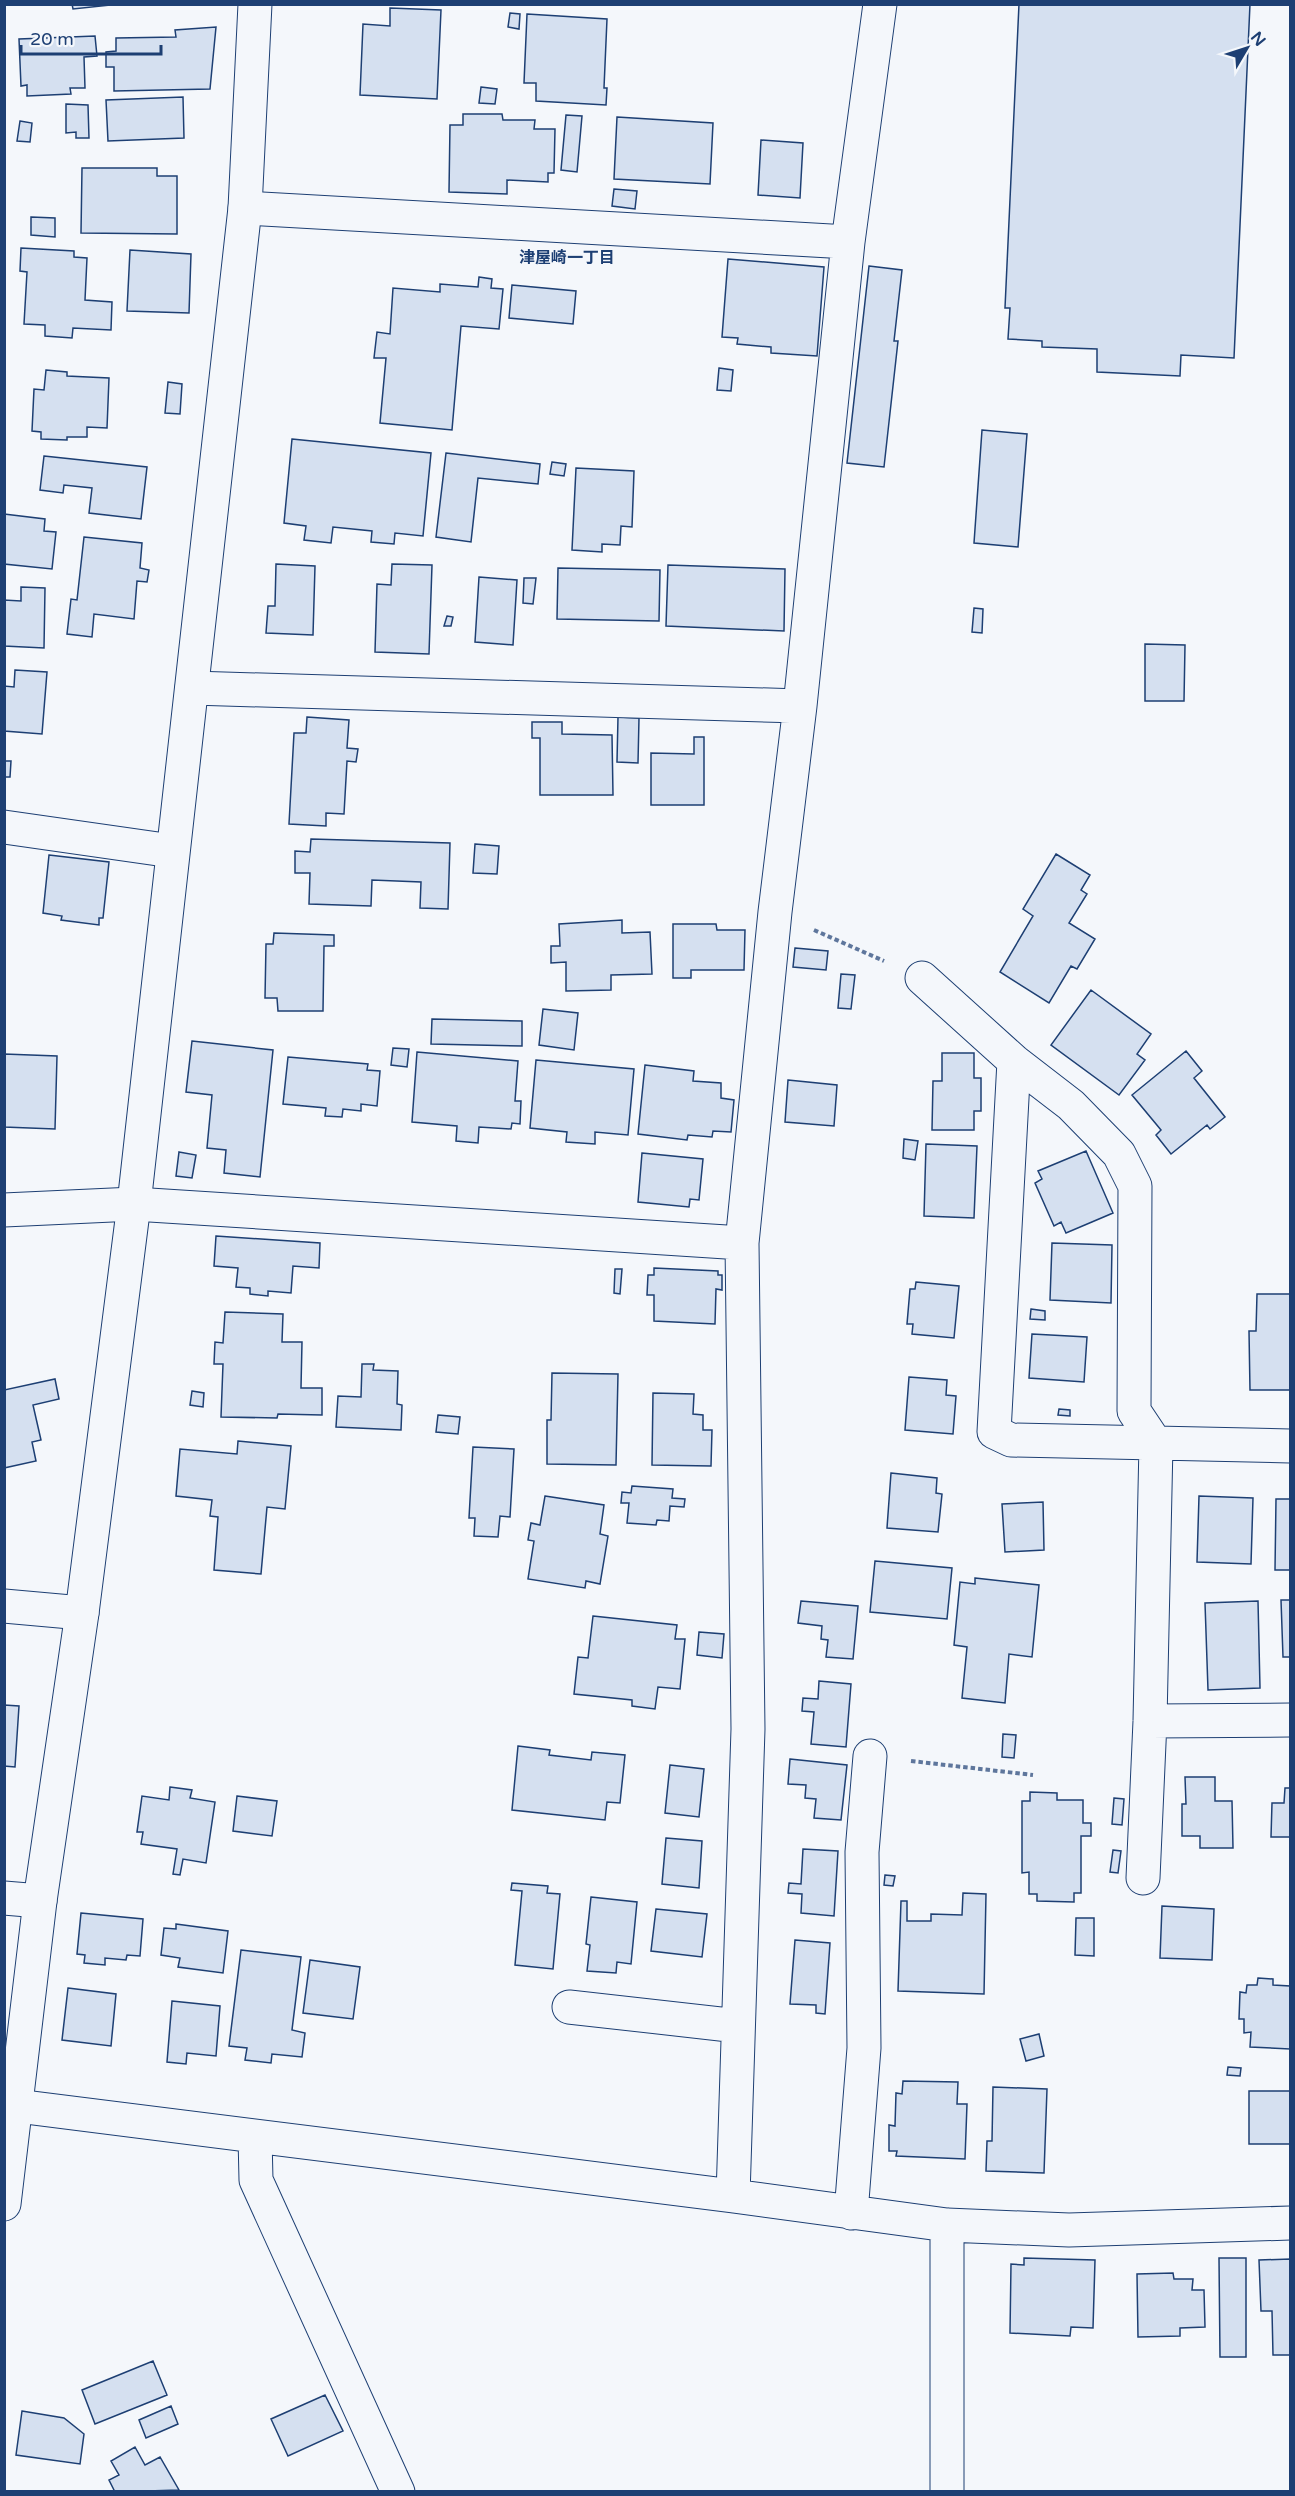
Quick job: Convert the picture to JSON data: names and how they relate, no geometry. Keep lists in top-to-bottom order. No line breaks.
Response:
{"districts":["津屋崎一丁目"],"scale_bar":"20 m","north":"top right"}
